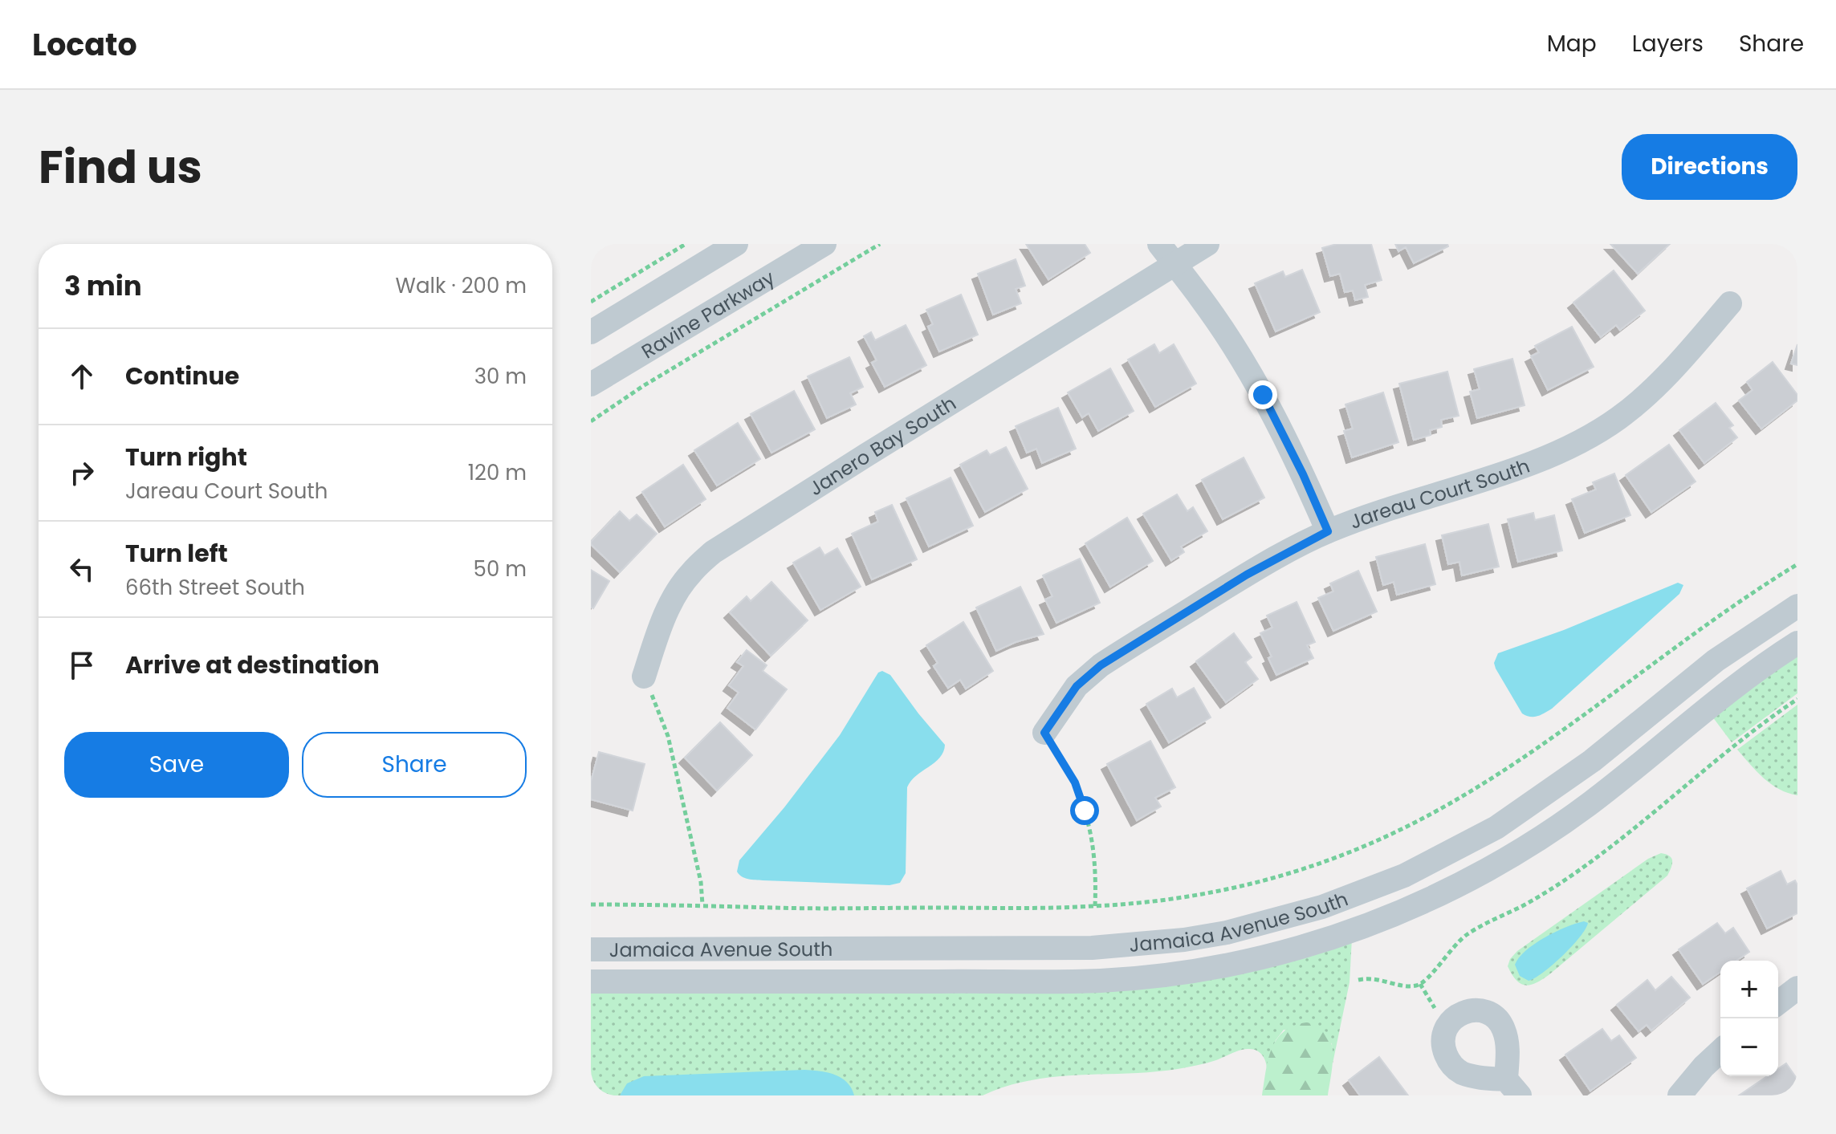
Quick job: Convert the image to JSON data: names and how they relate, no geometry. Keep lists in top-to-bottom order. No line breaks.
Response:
{"streets":{"street":["Ravine Parkway","Janero Bay South","Jareau Court South","Jamaica Avenue South"]},"page":{"header":"Locato","nav":["Map","Layers","Share"],"title":"Find us","buttons":["Directions",["Save","Share"]],"heading":["3 min","Walk · 200 m"],"list":[["Continue","30 m"],["Turn right","Jareau Court South","120 m"],["Turn left","66th Street South","50 m"],"Arrive at destination"],"map_buttons":["+","−"]}}
